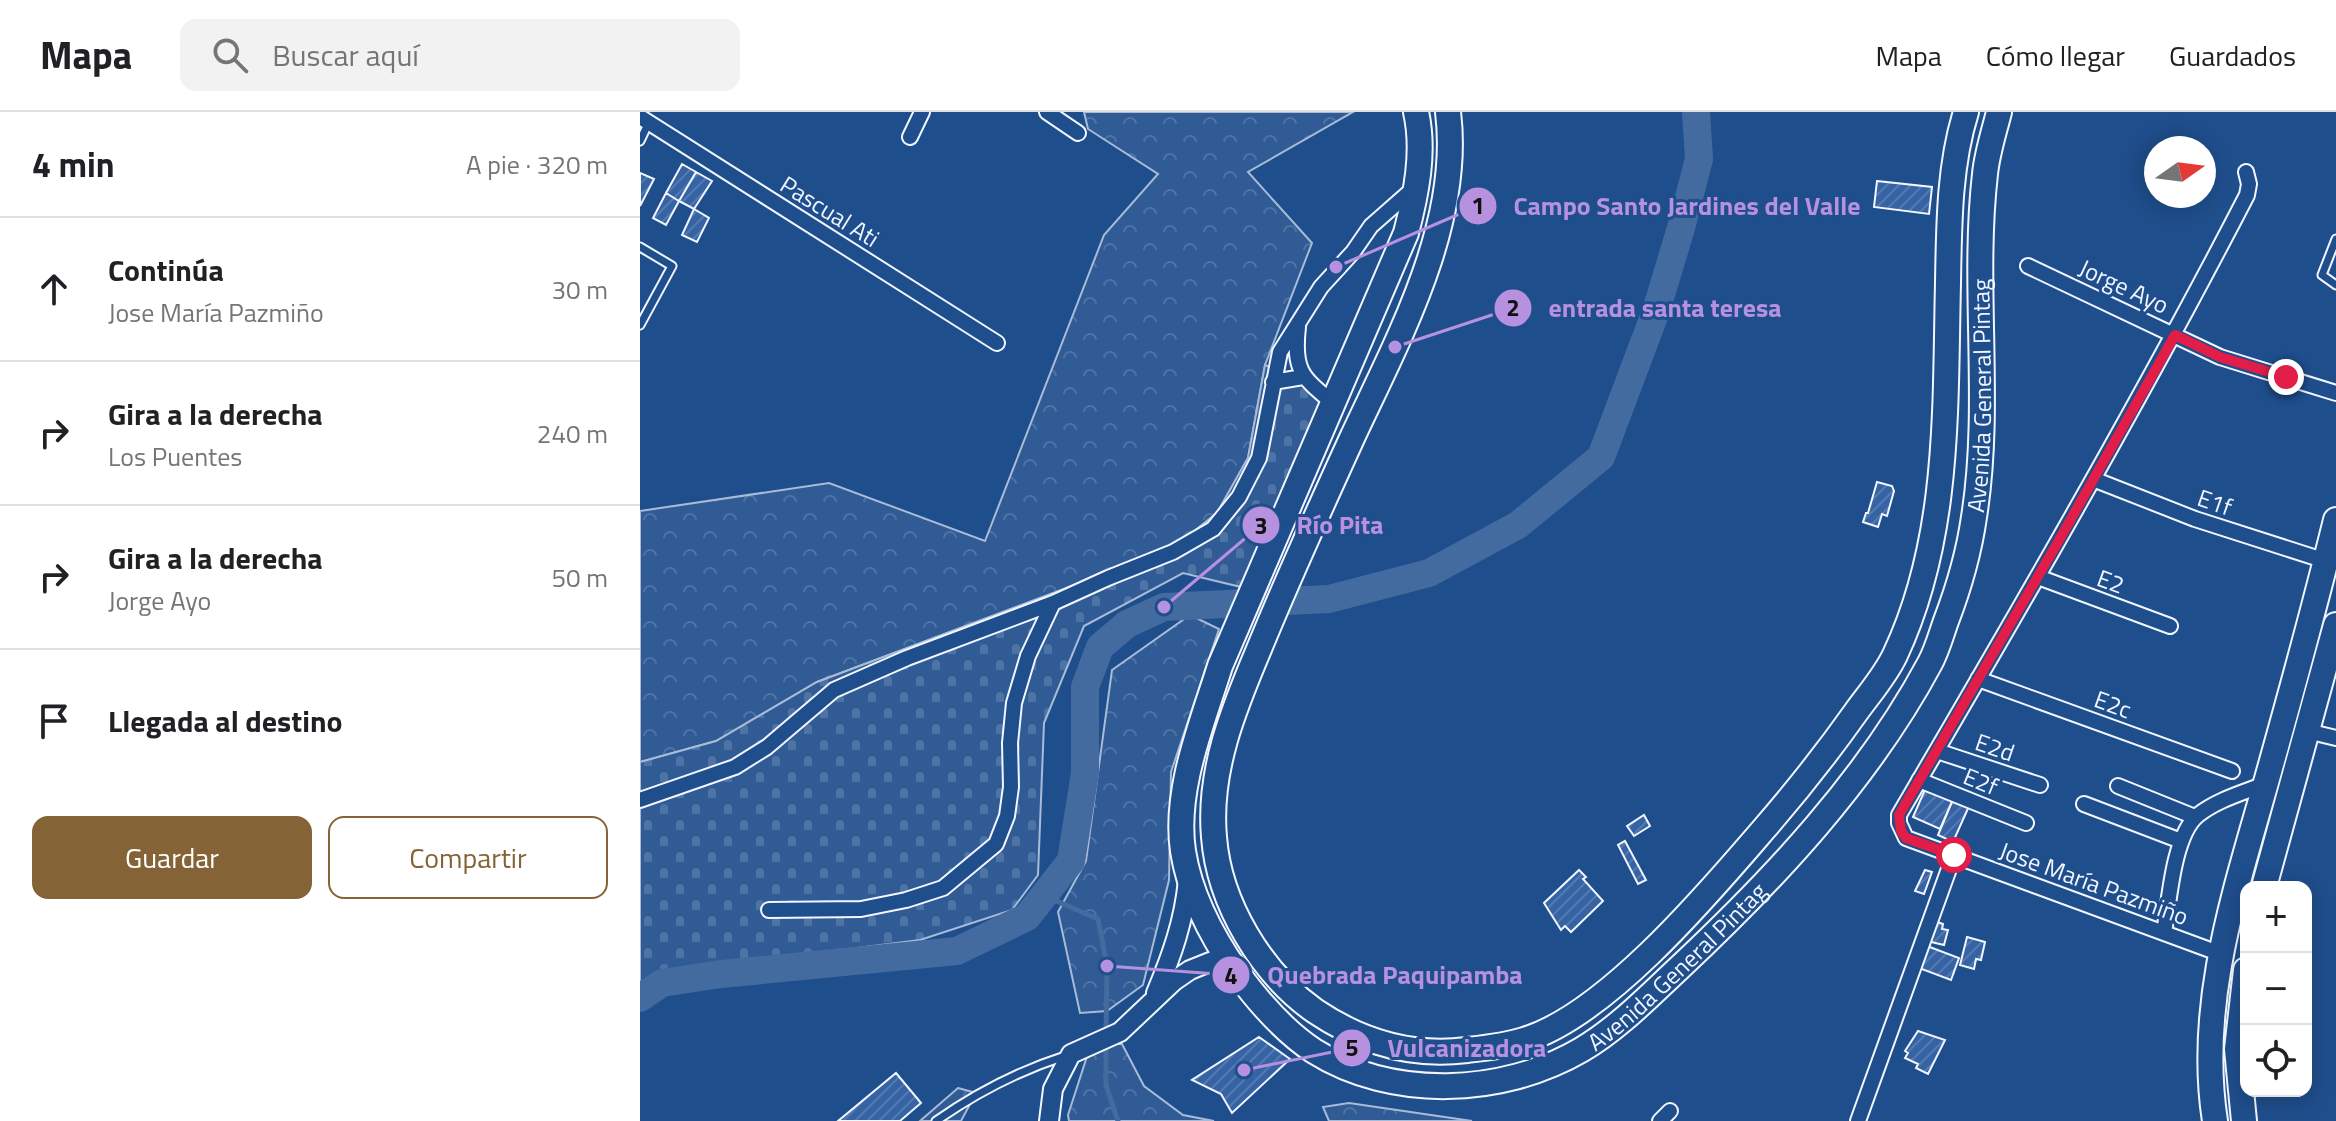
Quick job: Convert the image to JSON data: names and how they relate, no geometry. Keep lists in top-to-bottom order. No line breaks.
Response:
{"streets":{"highway":["Avenida General Pintag"],"street":["Pascual Ati","Jorge Ayo","E1f","E2","E2c","E2d","E2f","Jose María Pazmiño"]},"crossings":[["E2f","Jose María Pazmiño"]],"places":["Campo Santo Jardines del Valle","entrada santa teresa","Río Pita","Quebrada Paquipamba","Vulcanizadora"],"north":"right","page":{"header":"Mapa","search":"Buscar aquí","nav":["Mapa","Cómo llegar","Guardados"],"heading":["4 min","A pie · 320 m"],"list":[["Continúa","Jose María Pazmiño","30 m"],["Gira a la derecha","Los Puentes","240 m"],["Gira a la derecha","Jorge Ayo","50 m"],"Llegada al destino"],"buttons":["Guardar","Compartir"],"map_buttons":["+","−"]}}
